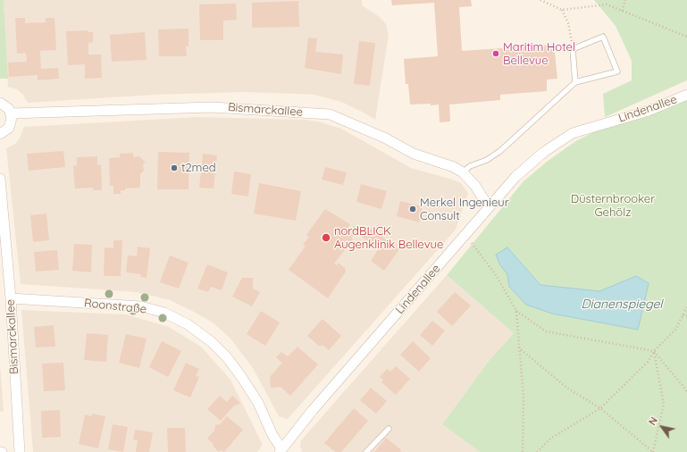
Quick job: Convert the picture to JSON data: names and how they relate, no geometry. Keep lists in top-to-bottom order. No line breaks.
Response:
{"streets":{"street":["Lindenallee","Bismarckallee","Roonstraße"]},"crossings":[["Lindenallee","Bismarckallee"],["Lindenallee","Roonstraße"],["Bismarckallee","Roonstraße"]],"water":["Dianenspiegel"],"parks":["Düsternbrooker Gehölz"],"places":["Maritim Hotel Bellevue","t2med","Merkel Ingenieur Consult","nordBLICK Augenklinik Bellevue"],"north":"top left"}
